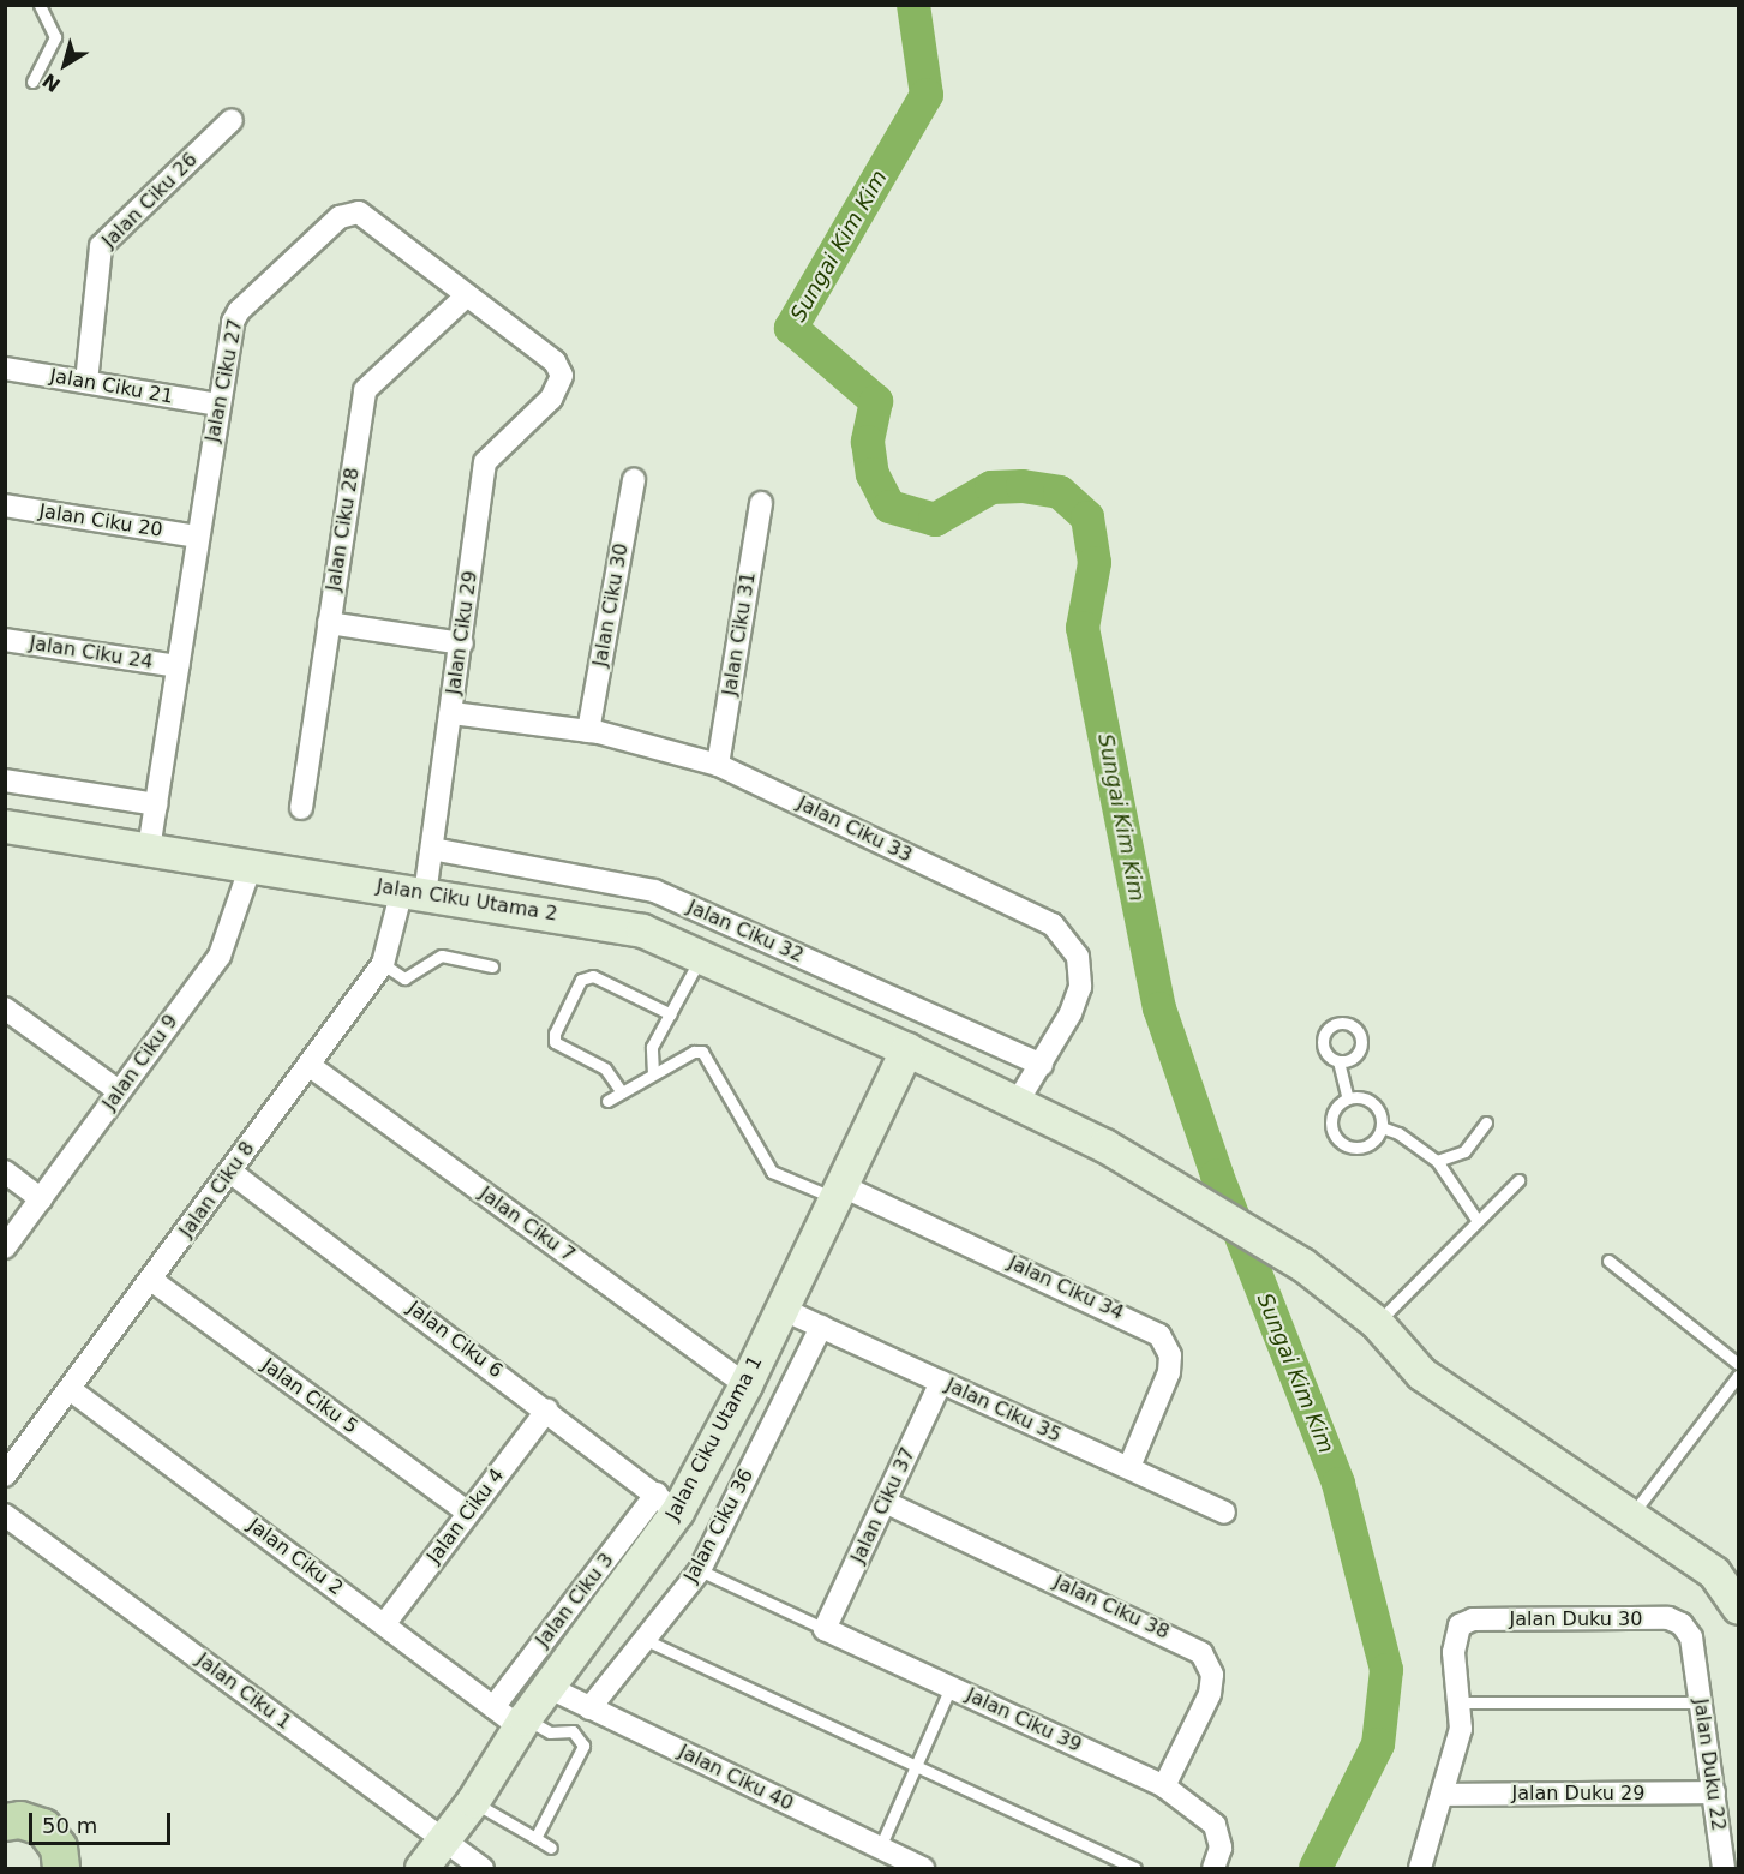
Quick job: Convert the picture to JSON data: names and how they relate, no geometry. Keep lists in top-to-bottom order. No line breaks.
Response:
{"streets":{"street":["Jalan Ciku 26","Jalan Ciku 27","Jalan Ciku 21","Jalan Ciku 20","Jalan Ciku 28","Jalan Ciku 30","Jalan Ciku 29","Jalan Ciku 31","Jalan Ciku 24","Jalan Ciku 33","Jalan Ciku Utama 2","Jalan Ciku 32","Jalan Ciku 9","Jalan Ciku 8","Jalan Ciku 7","Jalan Ciku 34","Jalan Ciku 6","Jalan Ciku 5","Jalan Ciku 35","Jalan Ciku Utama 1","Jalan Ciku 37","Jalan Ciku 4","Jalan Ciku 36","Jalan Ciku 2","Jalan Ciku 3","Jalan Ciku 38","Jalan Duku 30","Jalan Ciku 1","Jalan Ciku 39","Jalan Duku 22","Jalan Ciku 40","Jalan Duku 29"]},"crossings":[["Jalan Ciku 26","Jalan Ciku 21"],["Jalan Ciku 27","Jalan Ciku 21"],["Jalan Ciku 27","Jalan Ciku 20"],["Jalan Ciku 27","Jalan Ciku 28"],["Jalan Ciku 27","Jalan Ciku 29"],["Jalan Ciku 27","Jalan Ciku 24"],["Jalan Ciku 27","Jalan Ciku Utama 2"],["Jalan Ciku 30","Jalan Ciku 33"],["Jalan Ciku 29","Jalan Ciku 33"],["Jalan Ciku 29","Jalan Ciku Utama 2"],["Jalan Ciku 29","Jalan Ciku 32"],["Jalan Ciku 29","Jalan Ciku 8"],["Jalan Ciku 31","Jalan Ciku 33"],["Jalan Ciku 33","Jalan Ciku Utama 2"],["Jalan Ciku 33","Jalan Ciku 32"],["Jalan Ciku Utama 2","Jalan Ciku 9"],["Jalan Ciku Utama 2","Jalan Ciku 8"],["Jalan Ciku Utama 2","Jalan Ciku Utama 1"],["Jalan Ciku 8","Jalan Ciku 7"],["Jalan Ciku 8","Jalan Ciku 6"],["Jalan Ciku 8","Jalan Ciku 5"],["Jalan Ciku 8","Jalan Ciku 2"],["Jalan Ciku 7","Jalan Ciku Utama 1"],["Jalan Ciku 34","Jalan Ciku 35"],["Jalan Ciku 34","Jalan Ciku Utama 1"],["Jalan Ciku 6","Jalan Ciku Utama 1"],["Jalan Ciku 6","Jalan Ciku 4"],["Jalan Ciku 6","Jalan Ciku 3"],["Jalan Ciku 5","Jalan Ciku 4"],["Jalan Ciku 35","Jalan Ciku Utama 1"],["Jalan Ciku 35","Jalan Ciku 37"],["Jalan Ciku 35","Jalan Ciku 36"],["Jalan Ciku Utama 1","Jalan Ciku 2"],["Jalan Ciku Utama 1","Jalan Ciku 3"],["Jalan Ciku Utama 1","Jalan Ciku 1"],["Jalan Ciku Utama 1","Jalan Ciku 40"],["Jalan Ciku 37","Jalan Ciku 38"],["Jalan Ciku 37","Jalan Ciku 39"],["Jalan Ciku 4","Jalan Ciku 2"],["Jalan Ciku 36","Jalan Ciku 40"],["Jalan Ciku 2","Jalan Ciku 3"],["Jalan Ciku 38","Jalan Ciku 39"],["Jalan Duku 30","Jalan Duku 22"],["Jalan Duku 22","Jalan Duku 29"]],"water":["Sungai Kim Kim"],"scale_bar":"50 m","north":"bottom left"}
